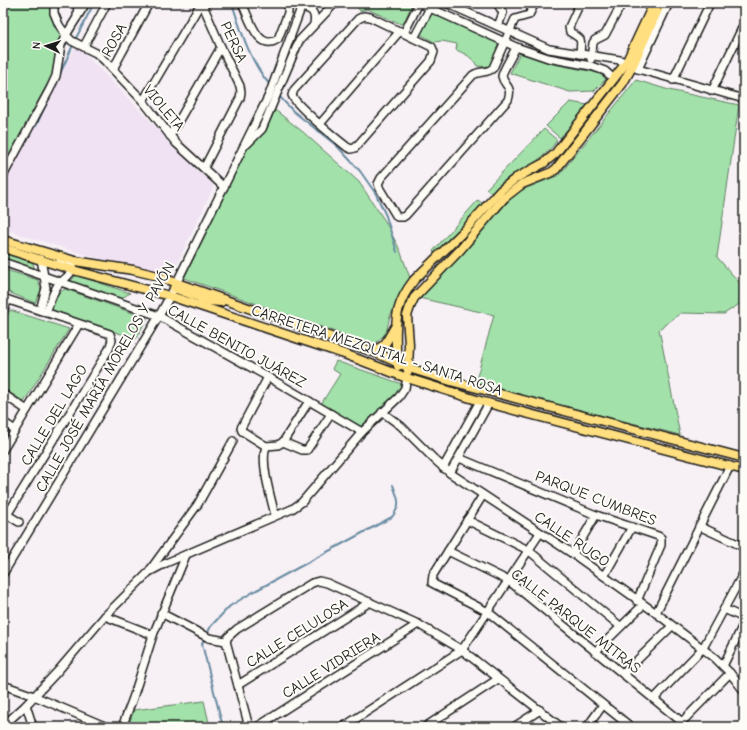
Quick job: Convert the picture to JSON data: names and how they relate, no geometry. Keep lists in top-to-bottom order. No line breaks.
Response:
{"streets":{"main road":["CARRETERA MEZQUITAL - SANTA ROSA"],"street":["ROSA","PERSA","VIOLETA","CALLE BENITO JUÁREZ","CALLE JOSÉ MARÍA MORELOS Y PAVÓN","CALLE DEL LAGO","PARQUE CUMBRES","CALLE RUGO","CALLE PARQUE MITRAS","CALLE CELULOSA","CALLE VIDRIERA"]},"crossings":[["ROSA","VIOLETA"],["PERSA","VIOLETA"],["VIOLETA","CALLE JOSÉ MARÍA MORELOS Y PAVÓN"],["CALLE BENITO JUÁREZ","CALLE JOSÉ MARÍA MORELOS Y PAVÓN"],["CARRETERA MEZQUITAL - SANTA ROSA","CALLE JOSÉ MARÍA MORELOS Y PAVÓN"],["PARQUE CUMBRES","CALLE RUGO"]],"north":"left"}
